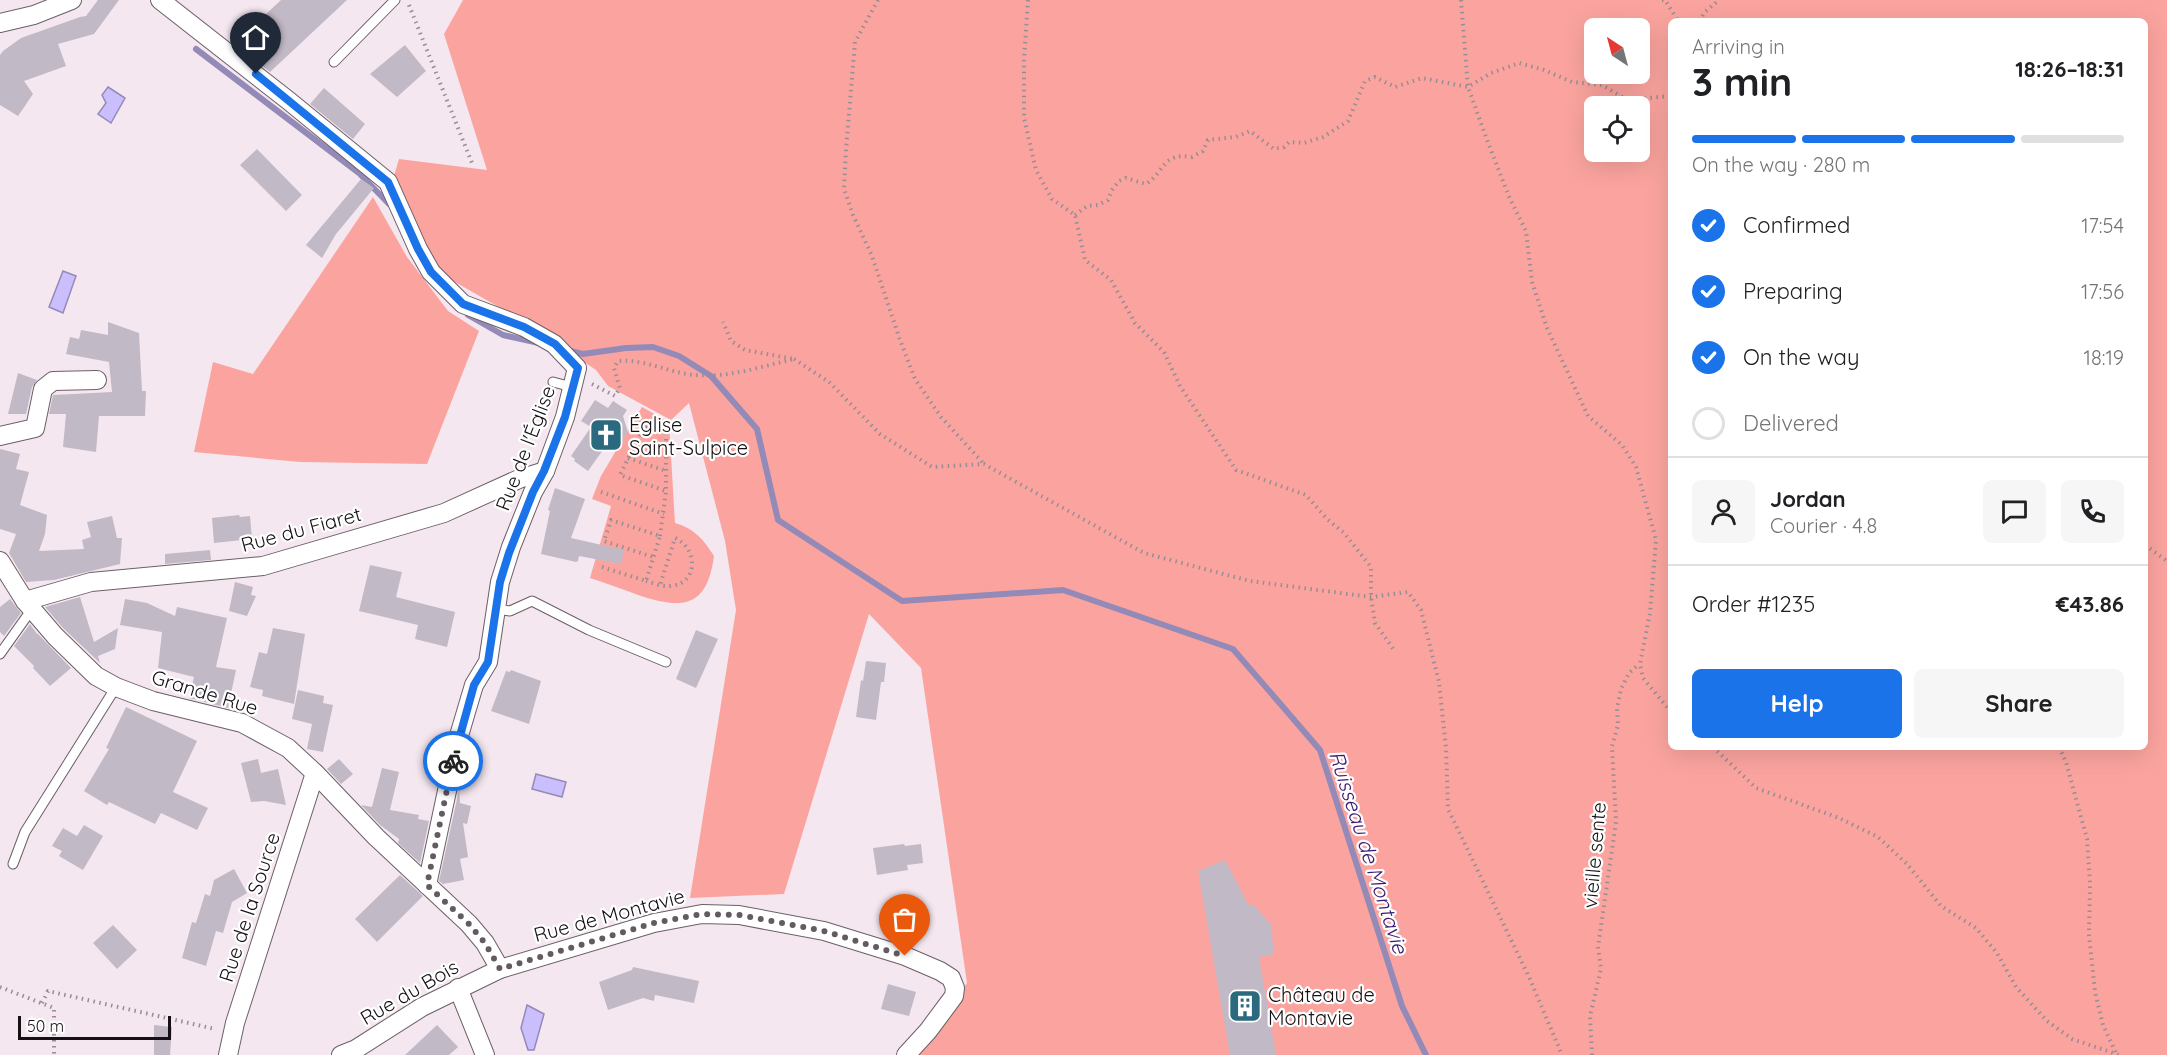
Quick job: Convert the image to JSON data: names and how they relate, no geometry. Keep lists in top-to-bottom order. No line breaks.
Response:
{"streets":{"street":["Rue de l'Église","Rue du Fiaret","Grande Rue","Rue de la Source","Rue de Montavie","Rue du Bois"],"path":["vieille sente"]},"crossings":[["Rue de l'Église","Rue du Fiaret"],["Rue de l'Église","Grande Rue"],["Rue du Fiaret","Grande Rue"],["Grande Rue","Rue de la Source"],["Grande Rue","Rue de Montavie"],["Grande Rue","Rue du Bois"],["Rue de Montavie","Rue du Bois"]],"water":["Ruisseau de Montavie"],"places":{"church":["Église Saint-Sulpice"],"building":["Château de Montavie"]},"scale_bar":"50 m","north":"top left","page":{"heading":["3 min","Arriving in","18:26–18:31"],"panel":["Jordan","Courier · 4.8","Order #1235","€43.86"],"bar":"On the way · 280 m","list":[["Confirmed","17:54"],["Preparing","17:56"],["On the way","18:19"],"Delivered"],"buttons":["Help","Share"],"scale":"50 m"}}
